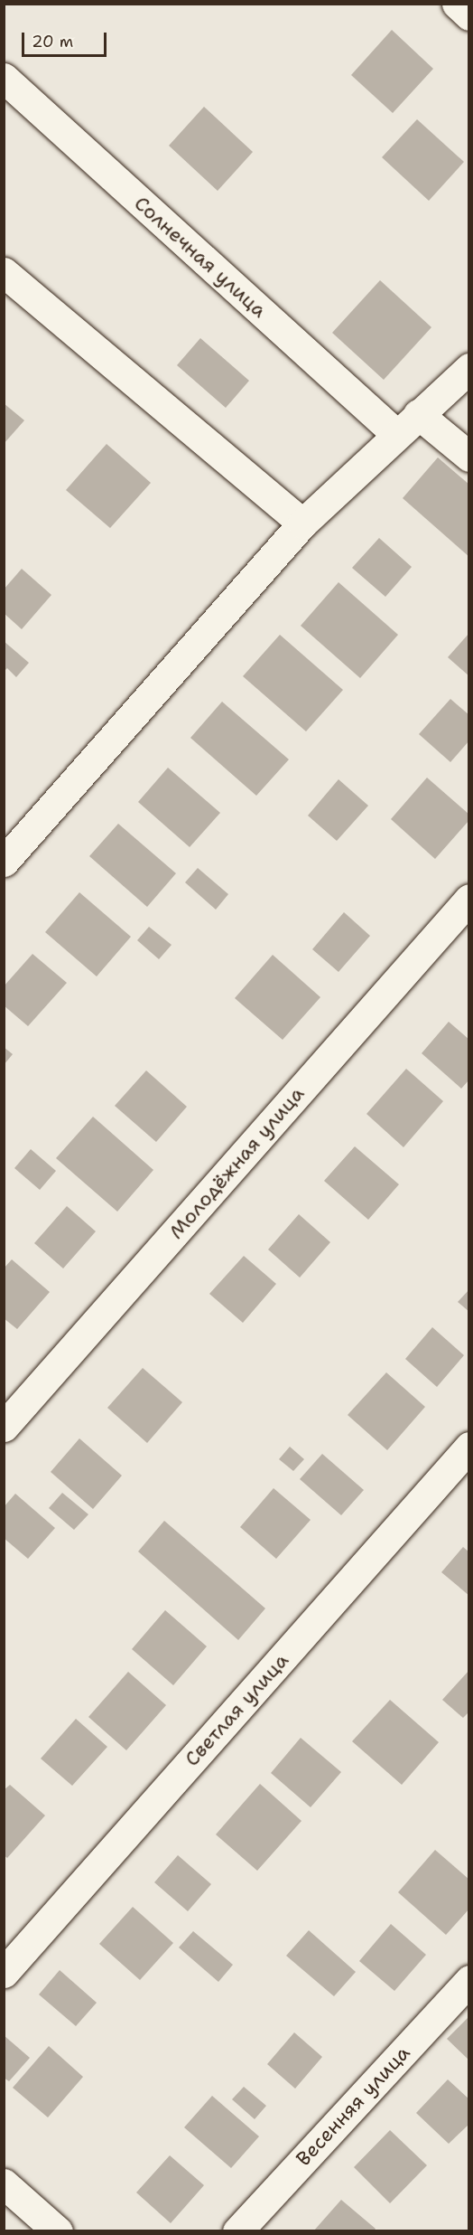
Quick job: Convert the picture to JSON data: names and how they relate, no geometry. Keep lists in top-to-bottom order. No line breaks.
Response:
{"streets":{"street":["Солнечная улица","Молодёжная улица","Светлая улица","Весенняя улица"]},"scale_bar":"20 m"}
